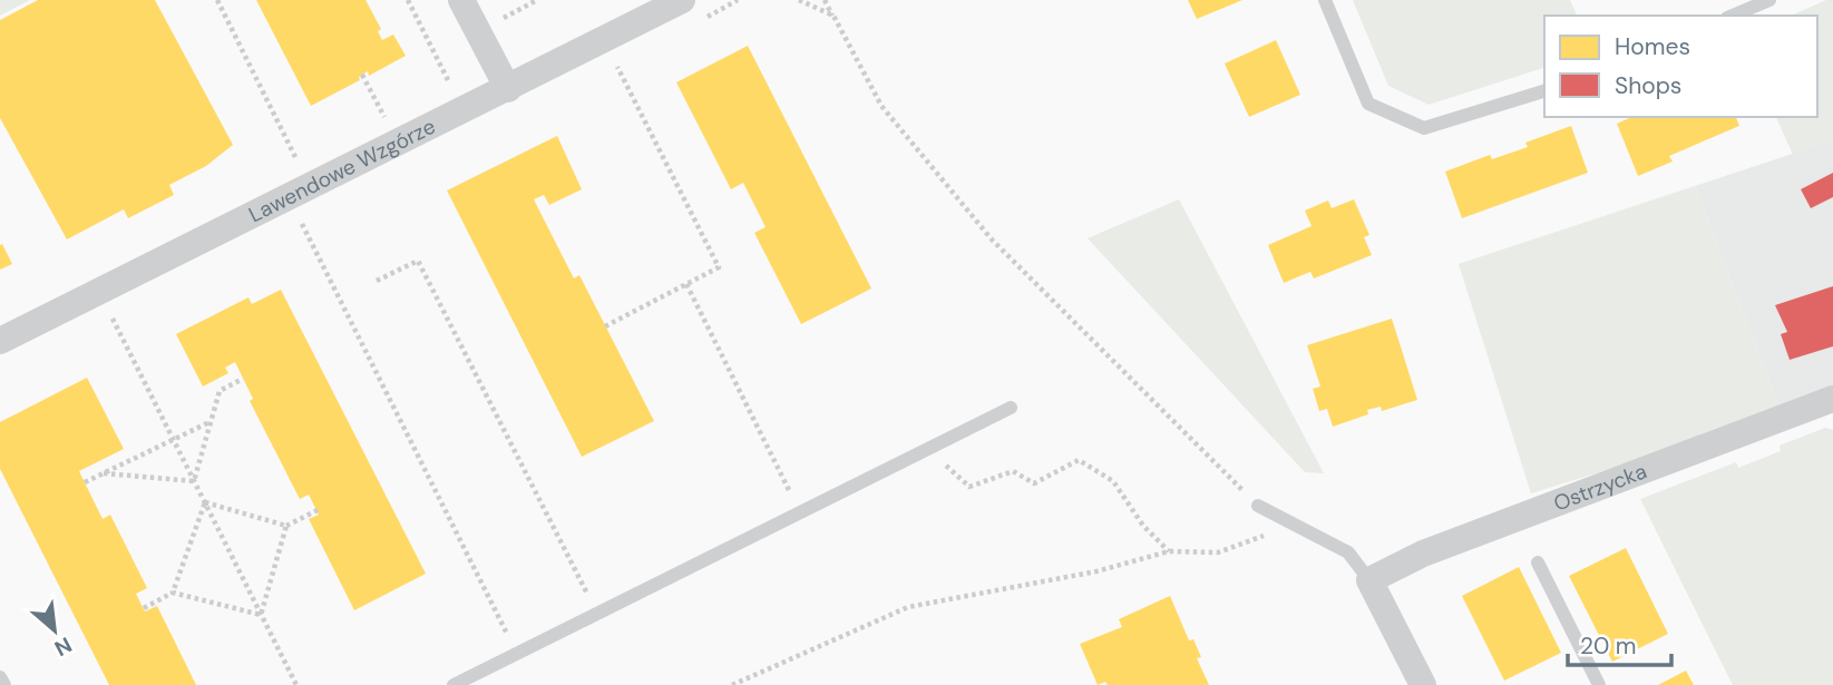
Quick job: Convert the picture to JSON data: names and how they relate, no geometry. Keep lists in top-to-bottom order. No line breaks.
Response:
{"streets":{"street":["Lawendowe Wzgórze","Ostrzycka"]},"legend":["Homes","Shops"],"scale_bar":"20 m","north":"bottom right"}
